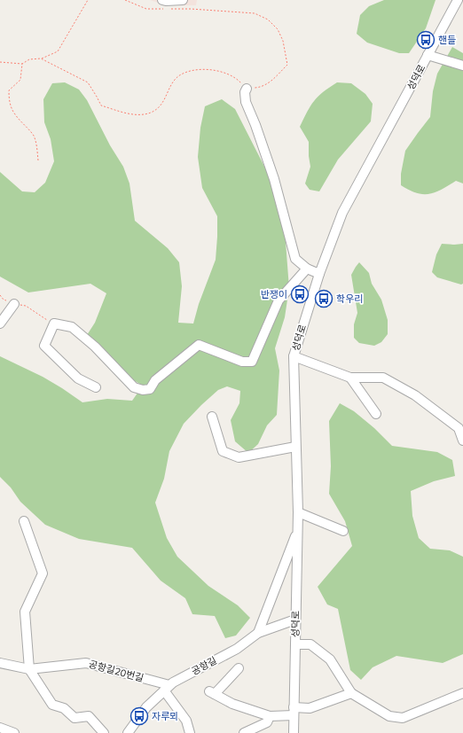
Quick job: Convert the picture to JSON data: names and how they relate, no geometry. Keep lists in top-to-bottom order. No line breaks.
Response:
{"streets":{"street":["성덕로","공항길","공항길20번길"]},"crossings":[["성덕로","공항길"],["공항길","공항길20번길"]],"places":{"bus stop":["핸들","반쟁이","학우리","자루뫼"]}}
